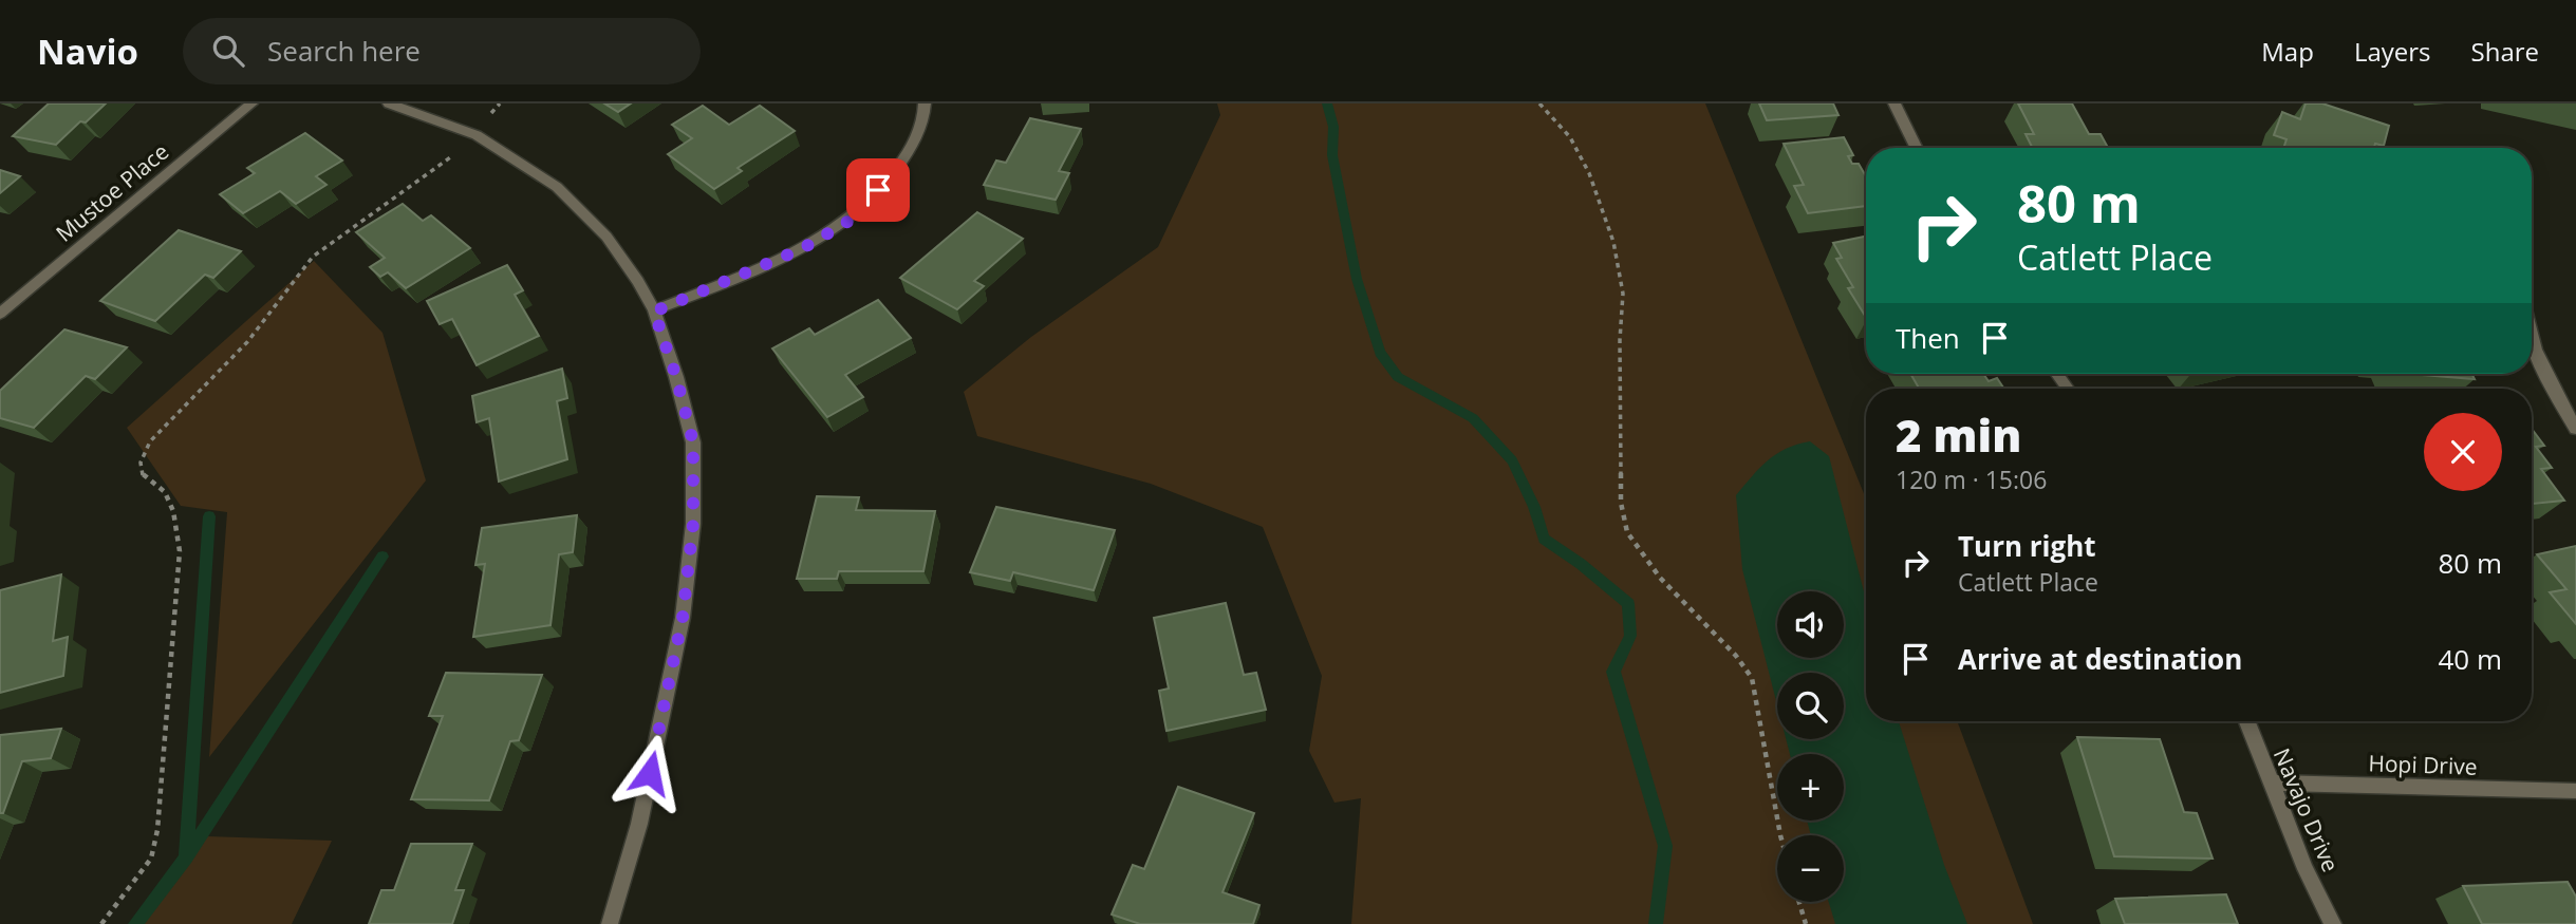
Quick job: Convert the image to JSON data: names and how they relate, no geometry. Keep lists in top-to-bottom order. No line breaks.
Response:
{"streets":{"street":["Mustoe Place","Hopi Drive","Navajo Drive"]},"crossings":[["Hopi Drive","Navajo Drive"]],"page":{"header":"Navio","search":"Search here","nav":["Map","Layers","Share"],"turn":["80 m","Catlett Place"],"then":"Then","heading":["2 min","120 m · 15:06"],"list":[{"name":"Turn right","note":"Catlett Place","value":"80 m"},{"name":"Arrive at destination","value":"40 m"}],"map_buttons":["+","−"]}}
